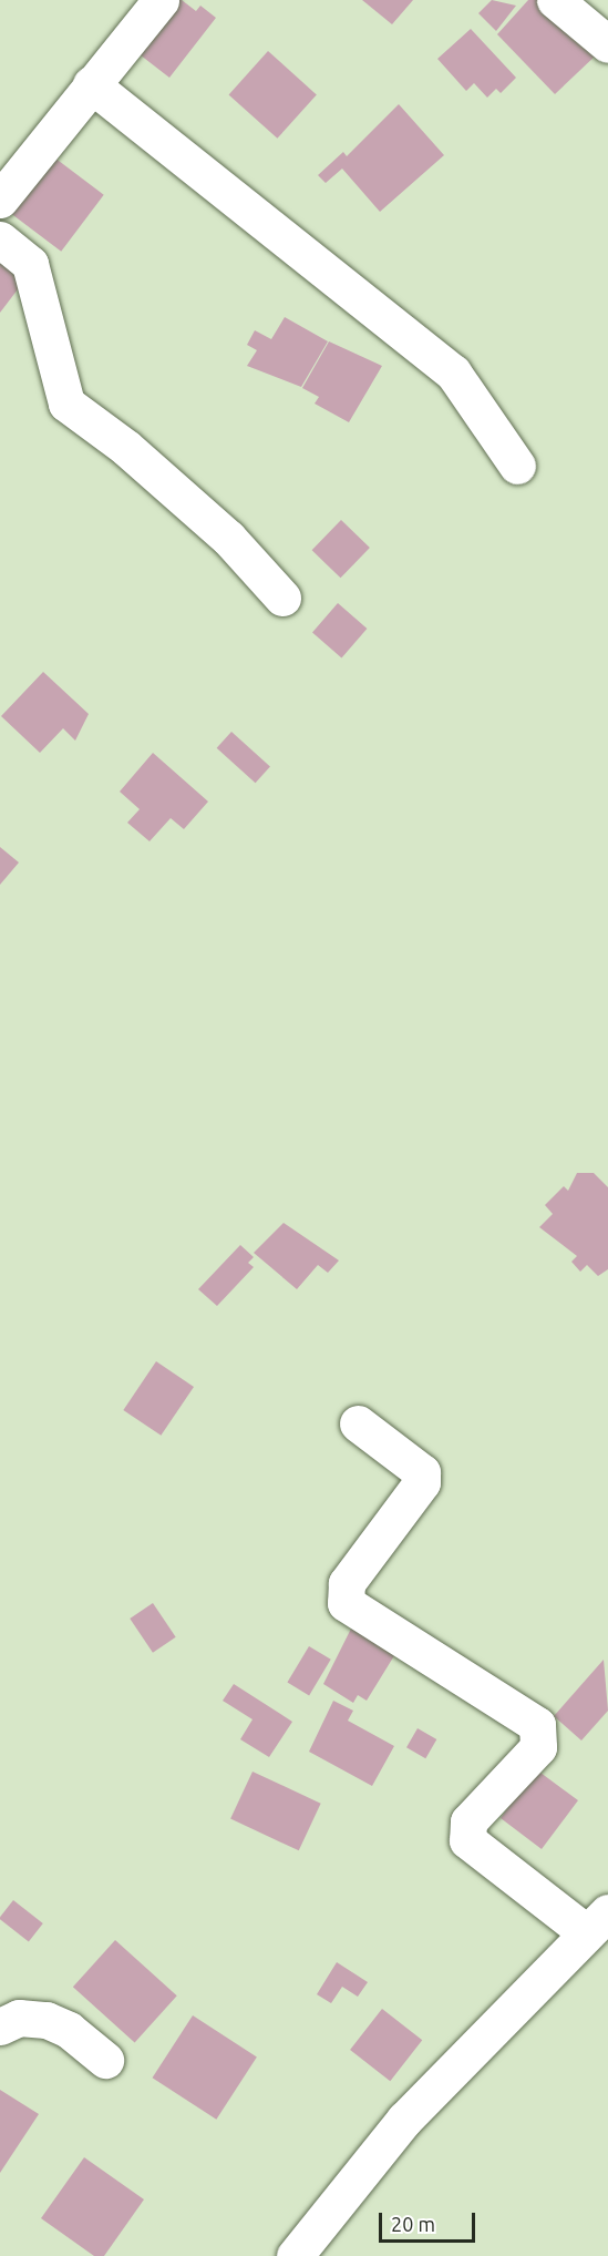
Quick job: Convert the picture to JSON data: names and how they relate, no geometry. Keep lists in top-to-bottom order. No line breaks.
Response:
{"scale_bar":"20 m"}
